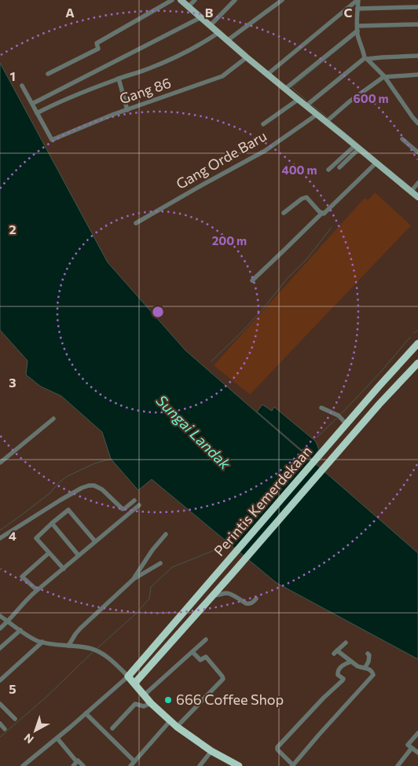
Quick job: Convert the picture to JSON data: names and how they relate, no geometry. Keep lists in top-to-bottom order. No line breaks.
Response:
{"streets":{"highway":["Perintis Kemerdekaan"],"street":["Gang 86","Gang Orde Baru"]},"water":["Sungai Landak"],"places":["666 Coffee Shop"],"north":"bottom left","grid":{"columns":["A","B","C"],"rows":["1","2","3","4","5"]},"rings":["600 m","400 m","200 m"]}
